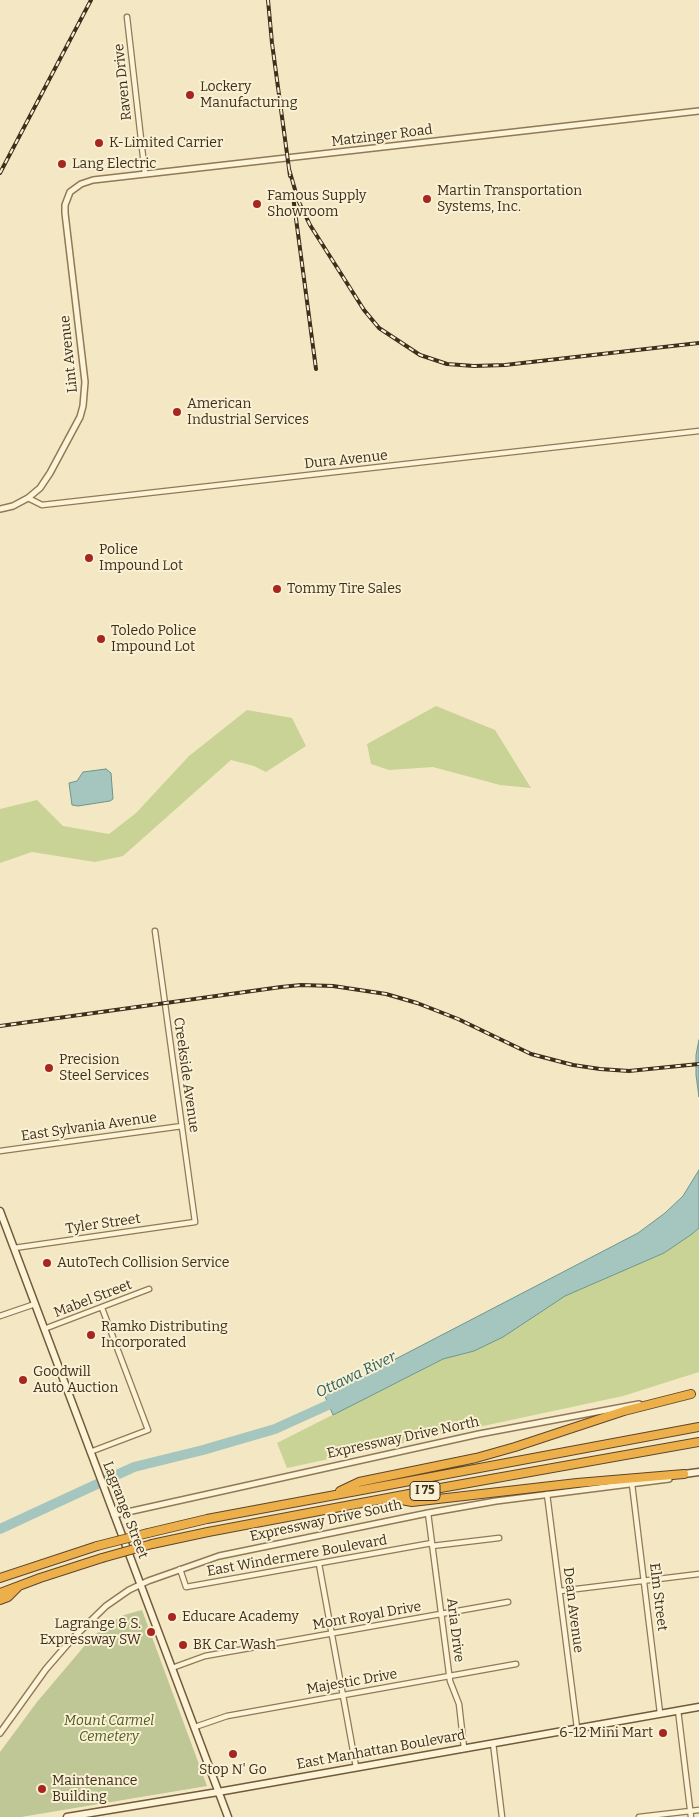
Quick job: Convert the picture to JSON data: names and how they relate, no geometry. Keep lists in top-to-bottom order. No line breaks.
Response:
{"streets":{"highway":["I 75"],"main road":["Lagrange Street","Expressway Drive South","East Manhattan Boulevard"],"street":["Raven Drive","Matzinger Road","Lint Avenue","Dura Avenue","Creekside Avenue","East Sylvania Avenue","Tyler Street","Mabel Street","Expressway Drive North","East Windermere Boulevard","Elm Street","Dean Avenue","Mont Royal Drive","Aria Drive","Majestic Drive"]},"crossings":[["Raven Drive","Matzinger Road"],["Matzinger Road","Lint Avenue"],["Lint Avenue","Dura Avenue"],["Creekside Avenue","East Sylvania Avenue"],["Creekside Avenue","Tyler Street"],["Tyler Street","Lagrange Street"],["Mabel Street","Lagrange Street"],["Expressway Drive North","Lagrange Street"],["Lagrange Street","Expressway Drive South"],["Lagrange Street","Mont Royal Drive"],["Lagrange Street","Majestic Drive"],["Lagrange Street","East Manhattan Boulevard"],["Expressway Drive South","East Windermere Boulevard"],["Expressway Drive South","Elm Street"],["Expressway Drive South","Dean Avenue"],["Expressway Drive South","Aria Drive"],["East Windermere Boulevard","Aria Drive"],["Elm Street","East Manhattan Boulevard"],["Dean Avenue","East Manhattan Boulevard"],["Mont Royal Drive","Aria Drive"],["Aria Drive","Majestic Drive"],["Aria Drive","East Manhattan Boulevard"]],"water":["Ottawa River"],"parks":["Mount Carmel Cemetery"],"places":["Lockery Manufacturing","K-Limited Carrier","Lang Electric","Martin Transportation Systems, Inc.","Famous Supply Showroom","American Industrial Services","Police Impound Lot","Tommy Tire Sales","Toledo Police Impound Lot","Precision Steel Services","AutoTech Collision Service","Ramko Distributing Incorporated","Goodwill Auto Auction","Educare Academy","Lagrange & S. Expressway SW","BK Car Wash","6-12 Mini Mart","Stop N' Go","Maintenance Building"]}
